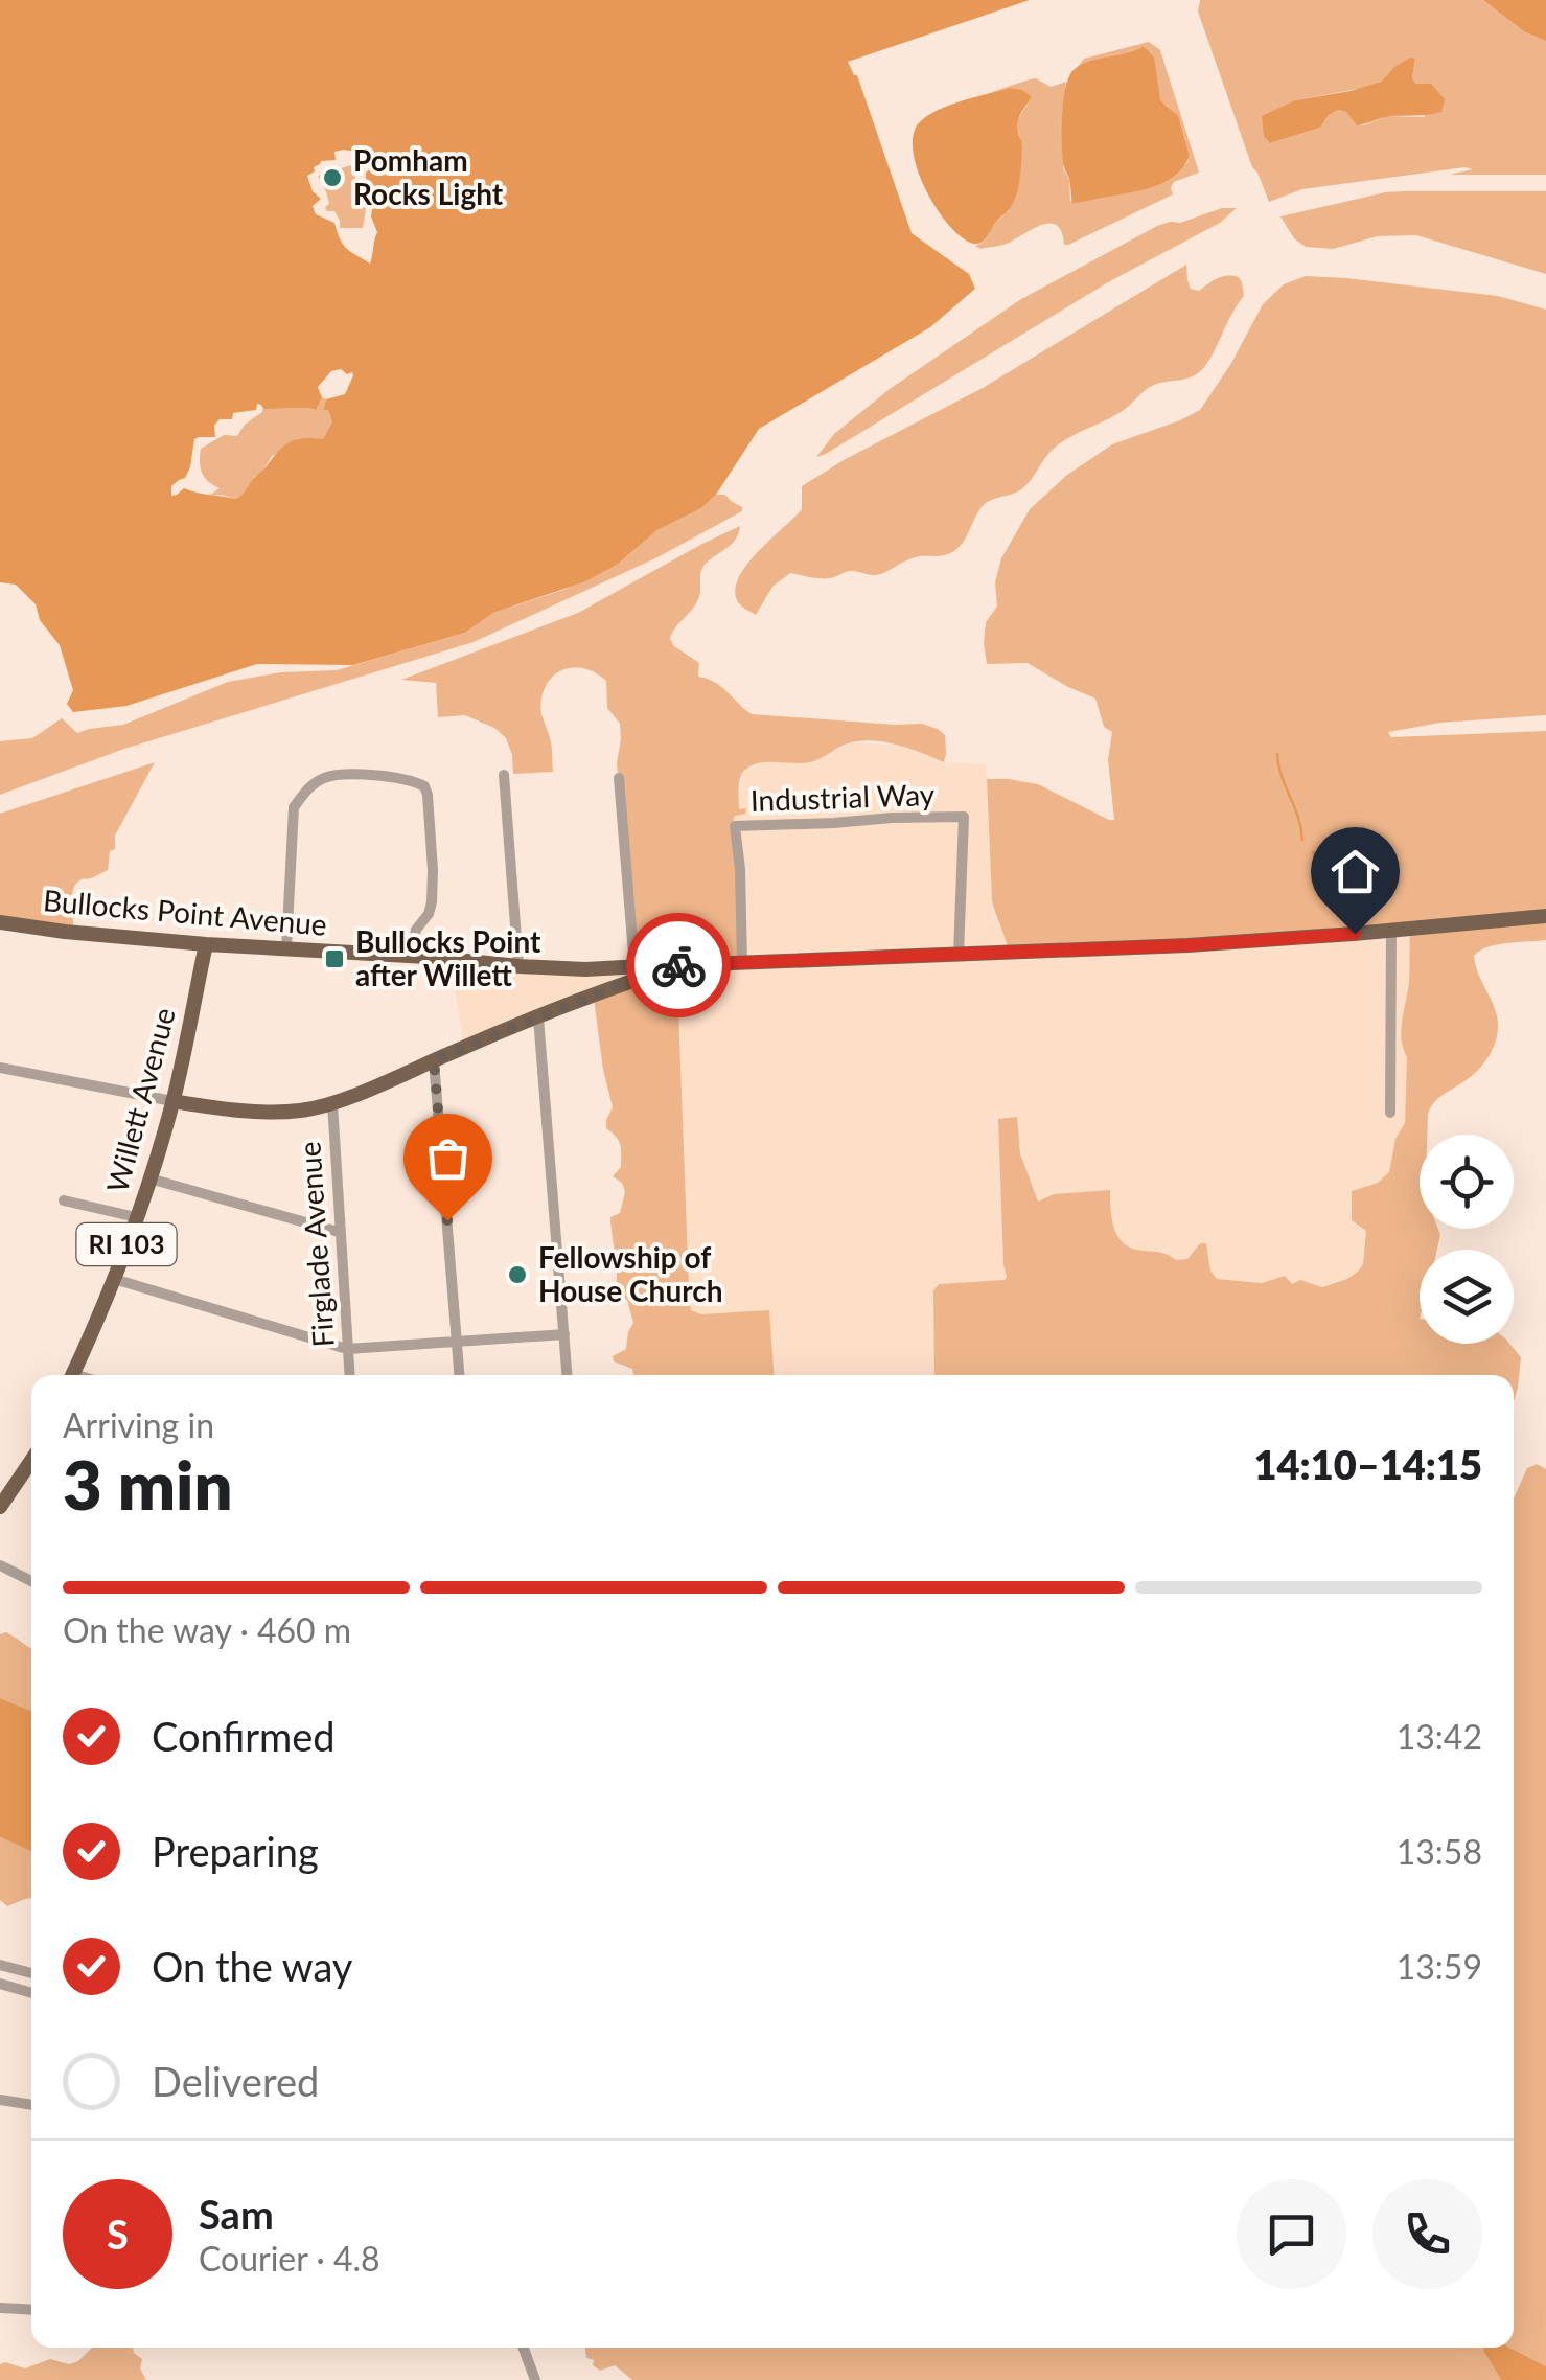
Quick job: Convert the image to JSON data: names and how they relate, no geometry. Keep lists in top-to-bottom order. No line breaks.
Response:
{"streets":{"main road":["Bullocks Point Avenue","Willett Avenue","RI 103"],"street":["Industrial Way","Firglade Avenue"]},"crossings":[["Industrial Way","Bullocks Point Avenue"],["Bullocks Point Avenue","Willett Avenue"]],"places":{"other":["Pomham Rocks Light","Fellowship of House Church"],"transit":["Bullocks Point after Willett"]},"page":{"heading":["3 min","Arriving in","14:10–14:15"],"panel":["Sam","Courier · 4.8"],"bar":"On the way · 460 m","list":[["Confirmed","13:42"],["Preparing","13:58"],["On the way","13:59"],"Delivered"],"round":"S"}}
